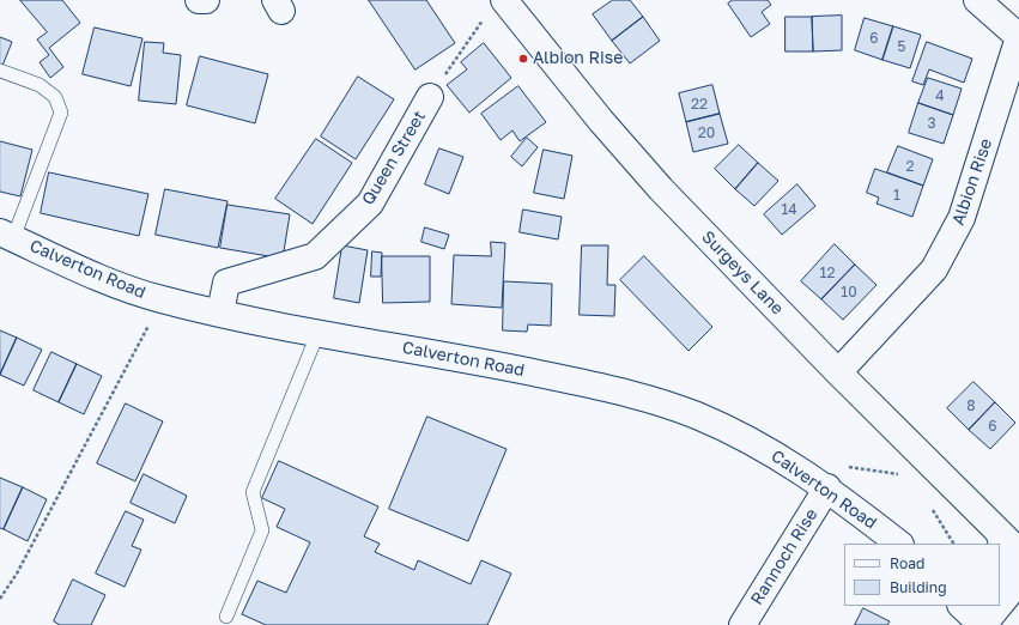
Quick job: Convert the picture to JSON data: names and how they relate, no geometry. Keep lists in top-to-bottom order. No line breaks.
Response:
{"streets":{"street":["Queen Street","Albion Rise","Calverton Road","Surgeys Lane","Rannoch Rise"]},"crossings":[["Queen Street","Calverton Road"],["Queen Street","Surgeys Lane"],["Albion Rise","Surgeys Lane"],["Calverton Road","Rannoch Rise"]],"places":["Albion Rise"],"house_numbers":["6","5","4","22","3","20","2","1","14","12","10","8","6"],"legend":["Road","Building"]}
